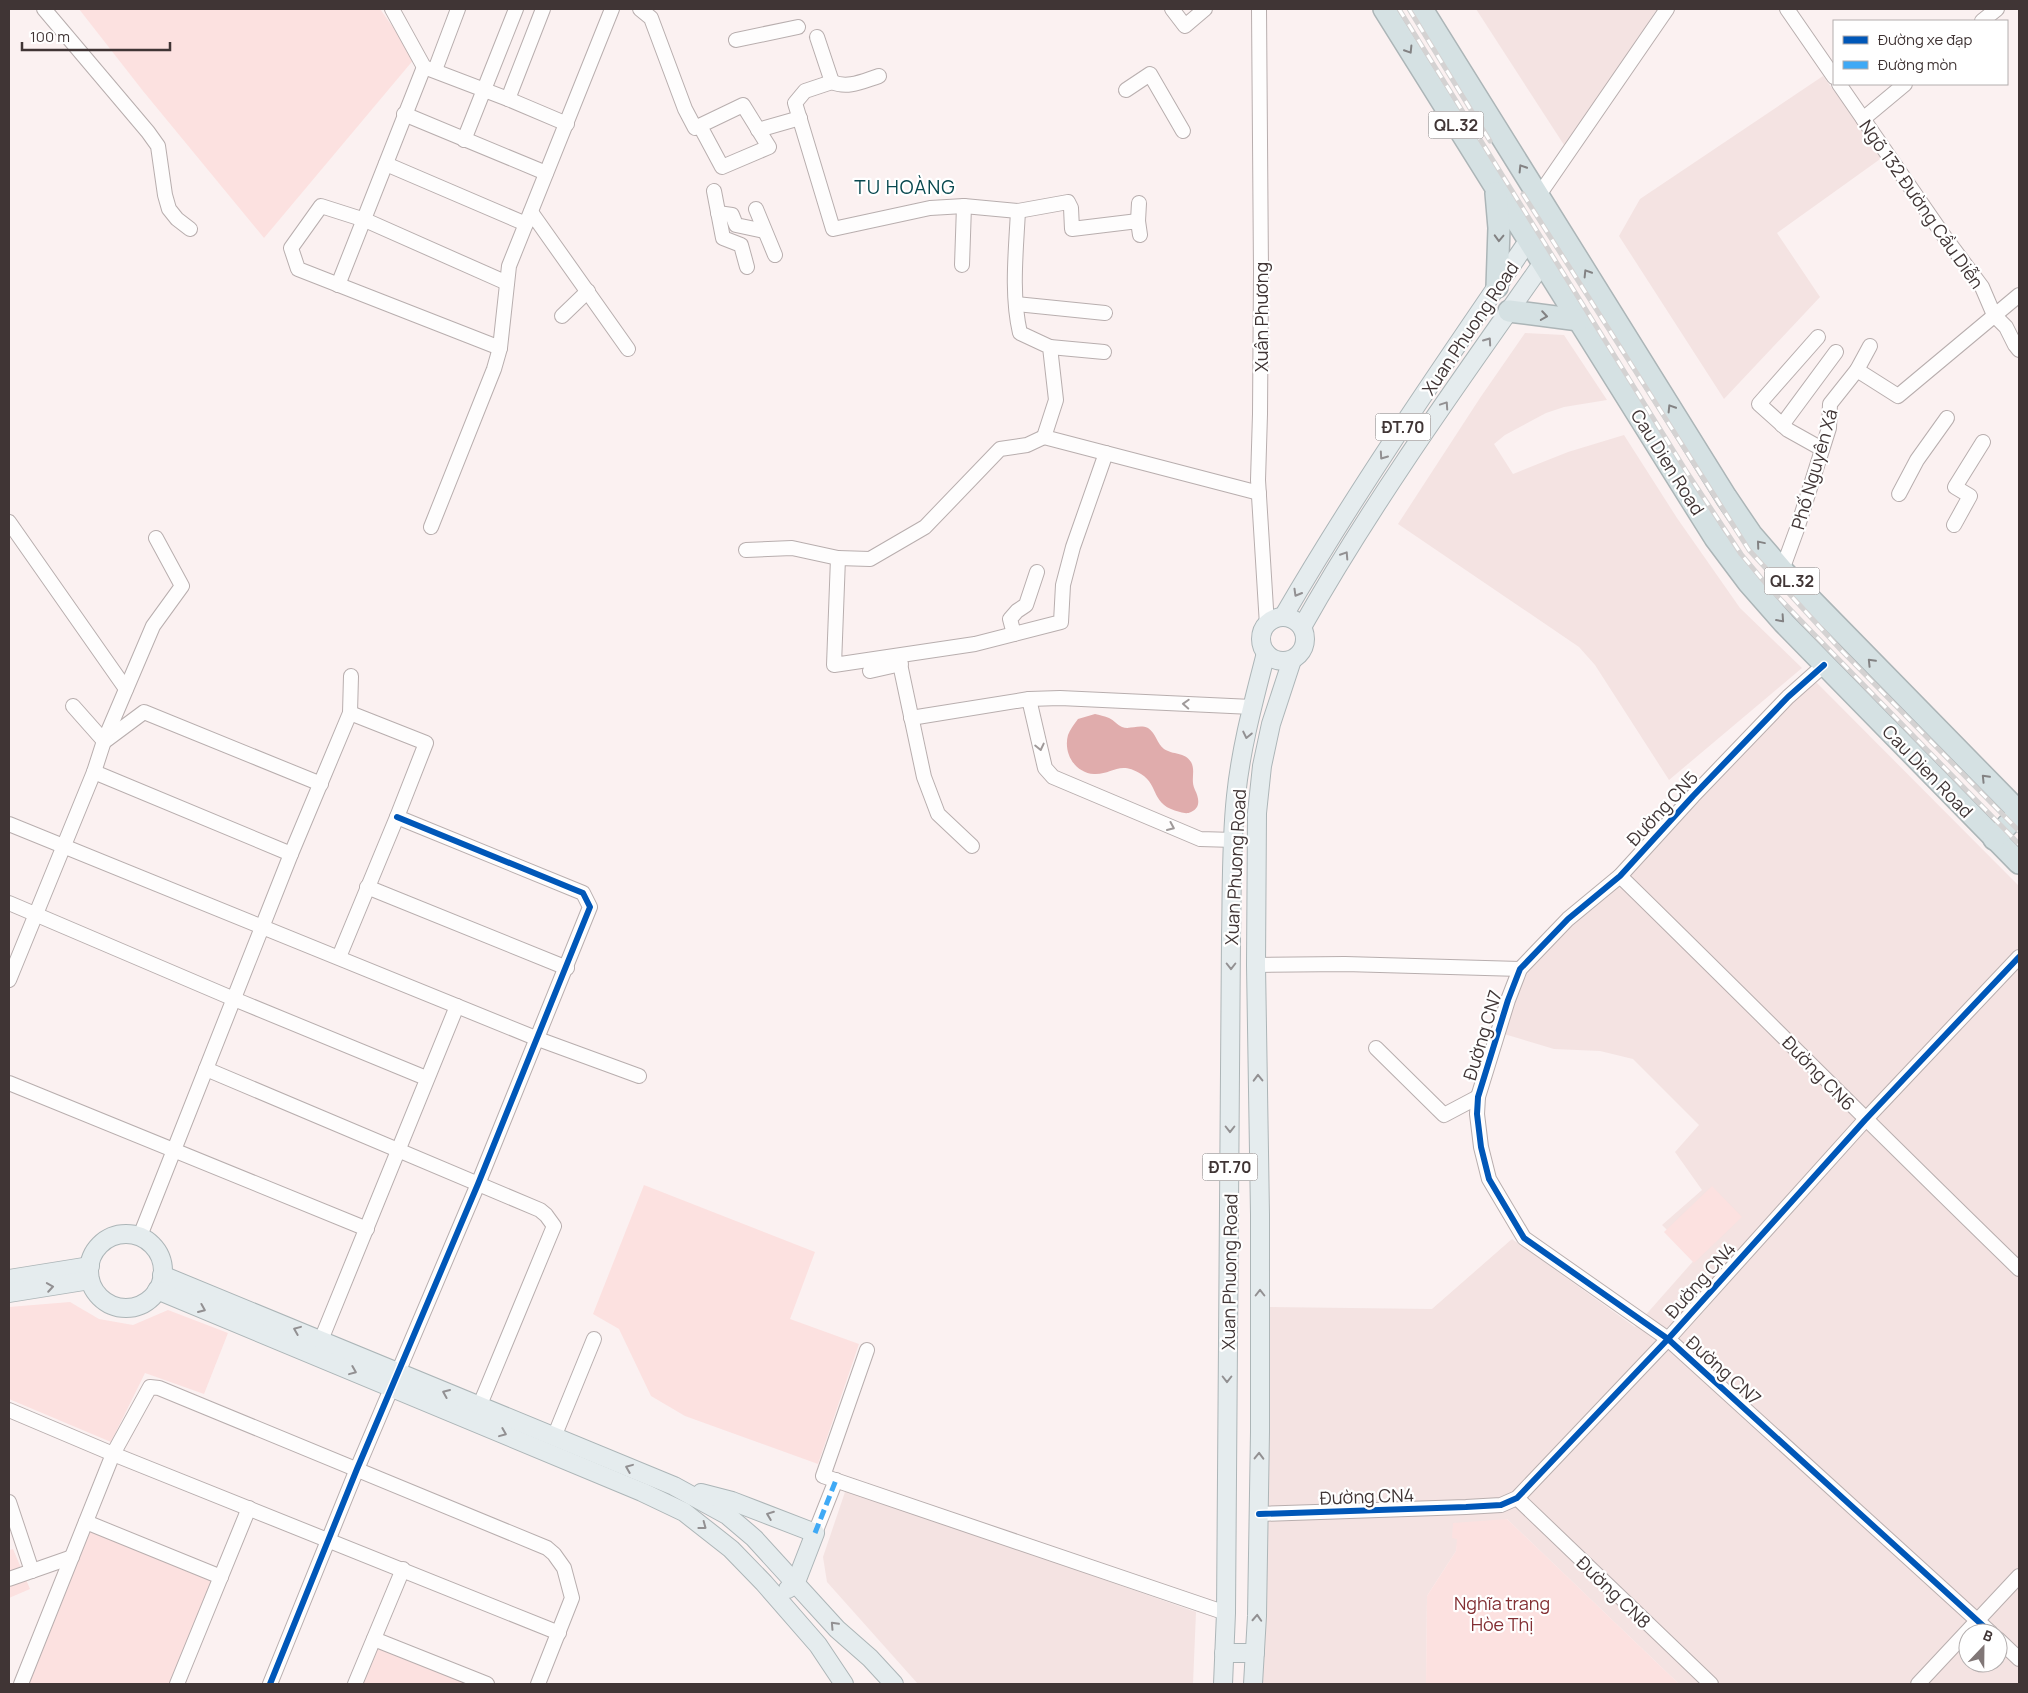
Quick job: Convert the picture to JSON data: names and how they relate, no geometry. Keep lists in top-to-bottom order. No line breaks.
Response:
{"streets":{"highway":["QL.32","ĐT.70","Cau Dien Road"],"main road":["Xuan Phuong Road"],"street":["Ngõ 132 Đường Cầu Diễn","Xuân Phương","Phố Nguyên Xá","Đường CN5","Đường CN7","Đường CN6","Đường CN4","Đường CN8"]},"crossings":[["Xuân Phương","Xuan Phuong Road"],["Xuan Phuong Road","ĐT.70"],["Xuan Phuong Road","Cau Dien Road"],["Xuan Phuong Road","Đường CN4"],["ĐT.70","Cau Dien Road"],["Cau Dien Road","Phố Nguyên Xá"],["Cau Dien Road","Đường CN5"],["Đường CN5","Đường CN7"],["Đường CN5","Đường CN6"],["Đường CN7","Đường CN4"],["Đường CN6","Đường CN4"],["Đường CN4","Đường CN8"]],"districts":["TU HOÀNG"],"parks":["Nghĩa trang Hòe Thị"],"legend":["Đường xe đạp","Đường mòn"],"scale_bar":"100 m","north":"top"}
